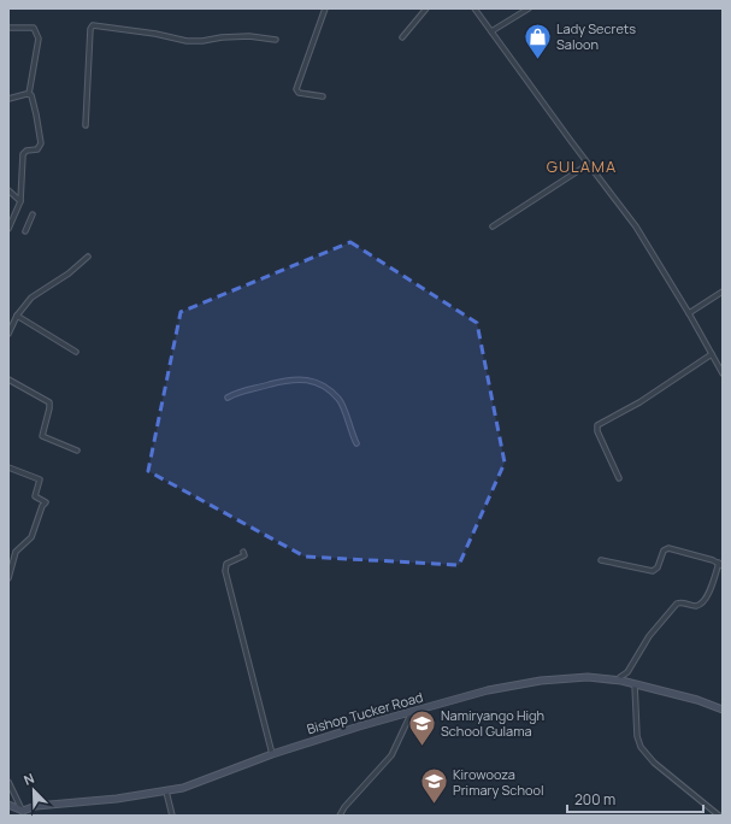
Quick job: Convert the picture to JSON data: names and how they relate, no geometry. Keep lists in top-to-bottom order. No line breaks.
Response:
{"streets":{"main road":["Bishop Tucker Road"]},"districts":["GULAMA"],"places":{"shop":["Lady Secrets Saloon"],"school or university":["Namiryango High School Gulama","Kirowooza Primary School"]},"scale_bar":"200 m","north":"top left"}
